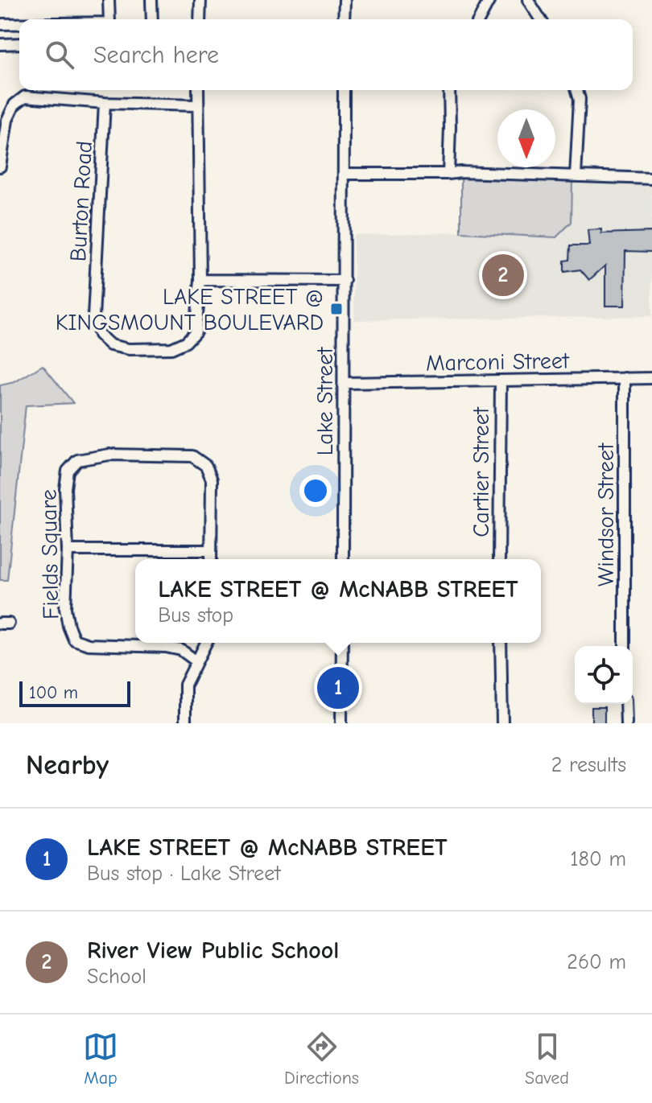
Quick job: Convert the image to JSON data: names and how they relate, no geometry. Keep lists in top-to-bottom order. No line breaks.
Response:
{"streets":{"street":["Burton Road","Marconi Street","Lake Street","Cartier Street","Windsor Street","Fields Square"]},"crossings":[["Marconi Street","Lake Street"],["Marconi Street","Cartier Street"],["Marconi Street","Windsor Street"]],"places":{"transit":["LAKE STREET @ KINGSMOUNT BOULEVARD"]},"scale_bar":"100 m","north":"bottom","page":{"search":"Search here","pins":["2","1"],"popup":["LAKE STREET @ McNABB STREET","Bus stop"],"scale":"100 m","heading":["Nearby","2 results"],"list":[{"mark":"1","name":"LAKE STREET @ McNABB STREET","note":"Bus stop · Lake Street","value":"180 m"},{"mark":"2","name":"River View Public School","note":"School","value":"260 m"}],"nav":["Map","Directions","Saved"]}}
